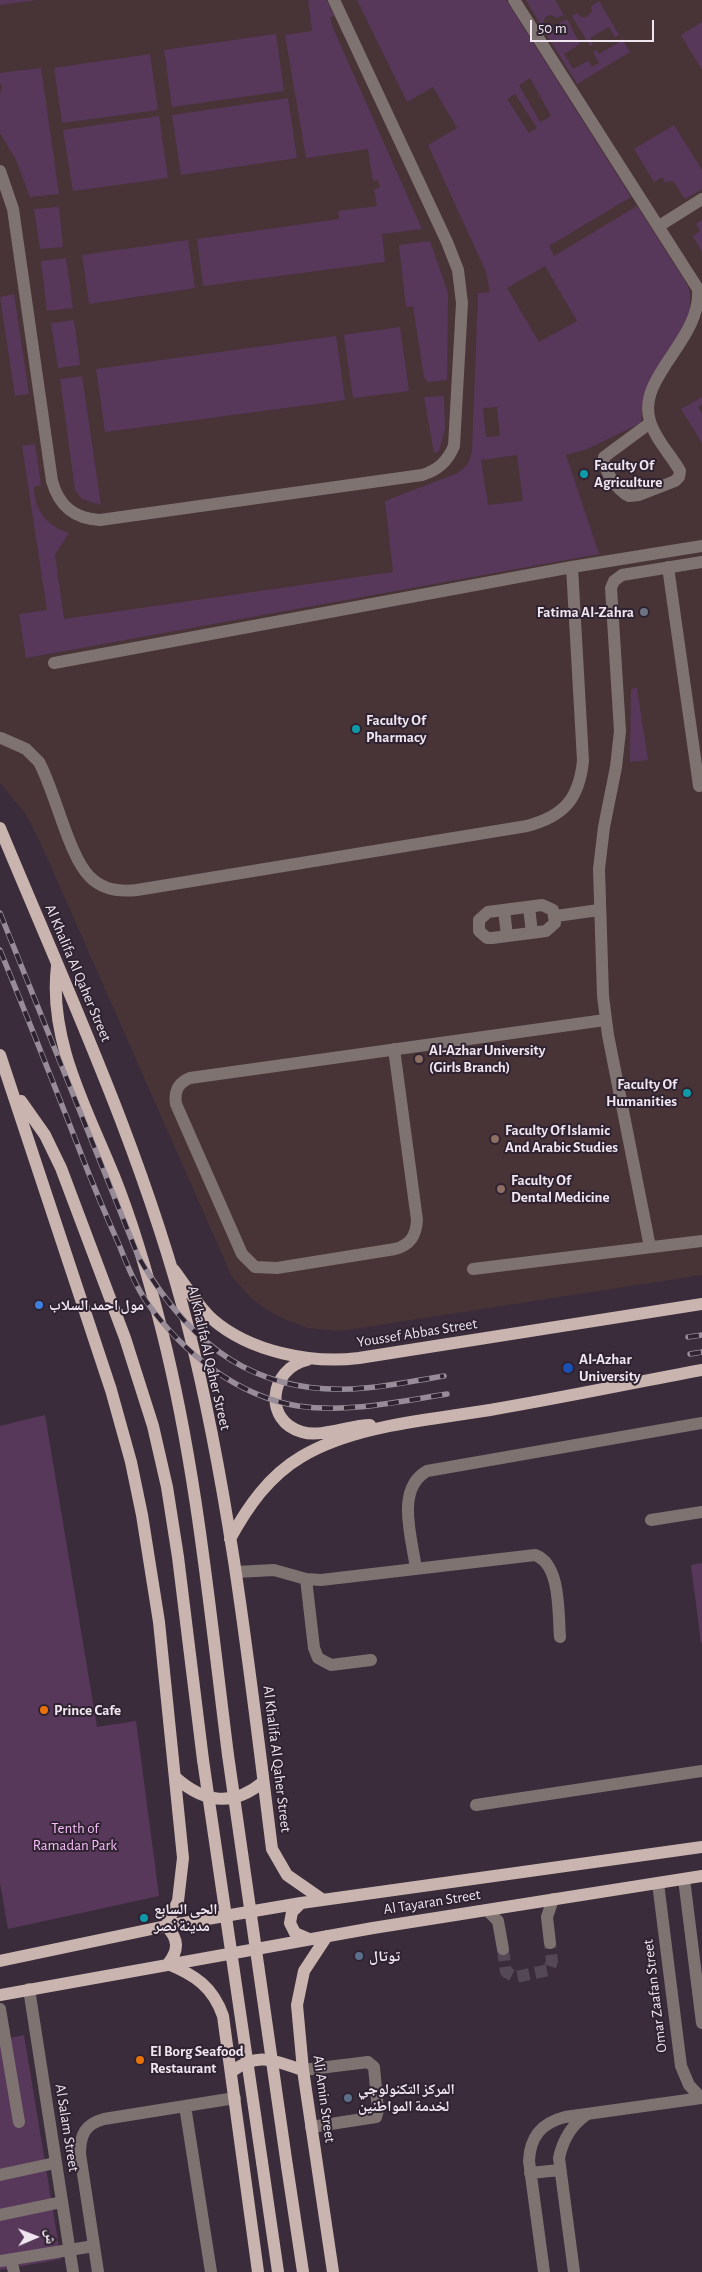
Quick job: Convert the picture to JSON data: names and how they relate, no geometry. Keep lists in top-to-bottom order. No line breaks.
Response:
{"streets":{"main road":["Al Khalifa Al Qaher Street","Youssef Abbas Street","Al Tayaran Street","Ali Amin Street"],"street":["Omar Zaafan Street","Al Salam Street"]},"crossings":[["Al Khalifa Al Qaher Street","Youssef Abbas Street"],["Al Khalifa Al Qaher Street","Al Tayaran Street"],["Al Tayaran Street","Omar Zaafan Street"],["Al Tayaran Street","Ali Amin Street"],["Al Tayaran Street","Al Salam Street"]],"parks":["Tenth of Ramadan Park"],"places":["Faculty Of Agriculture","Fatima Al-Zahra","Faculty Of Pharmacy","Al-Azhar University (Girls Branch)","Faculty Of Humanities","Faculty Of Islamic And Arabic Studies","Faculty Of Dental Medicine","مول احمد السلاب","Al-Azhar University","Prince Cafe","الحى السابع مدينة نصر","توتال","El Borg Seafood Restaurant","المركز التكنولوجي لخدمة المواطنين"],"scale_bar":"50 m","north":"right"}
